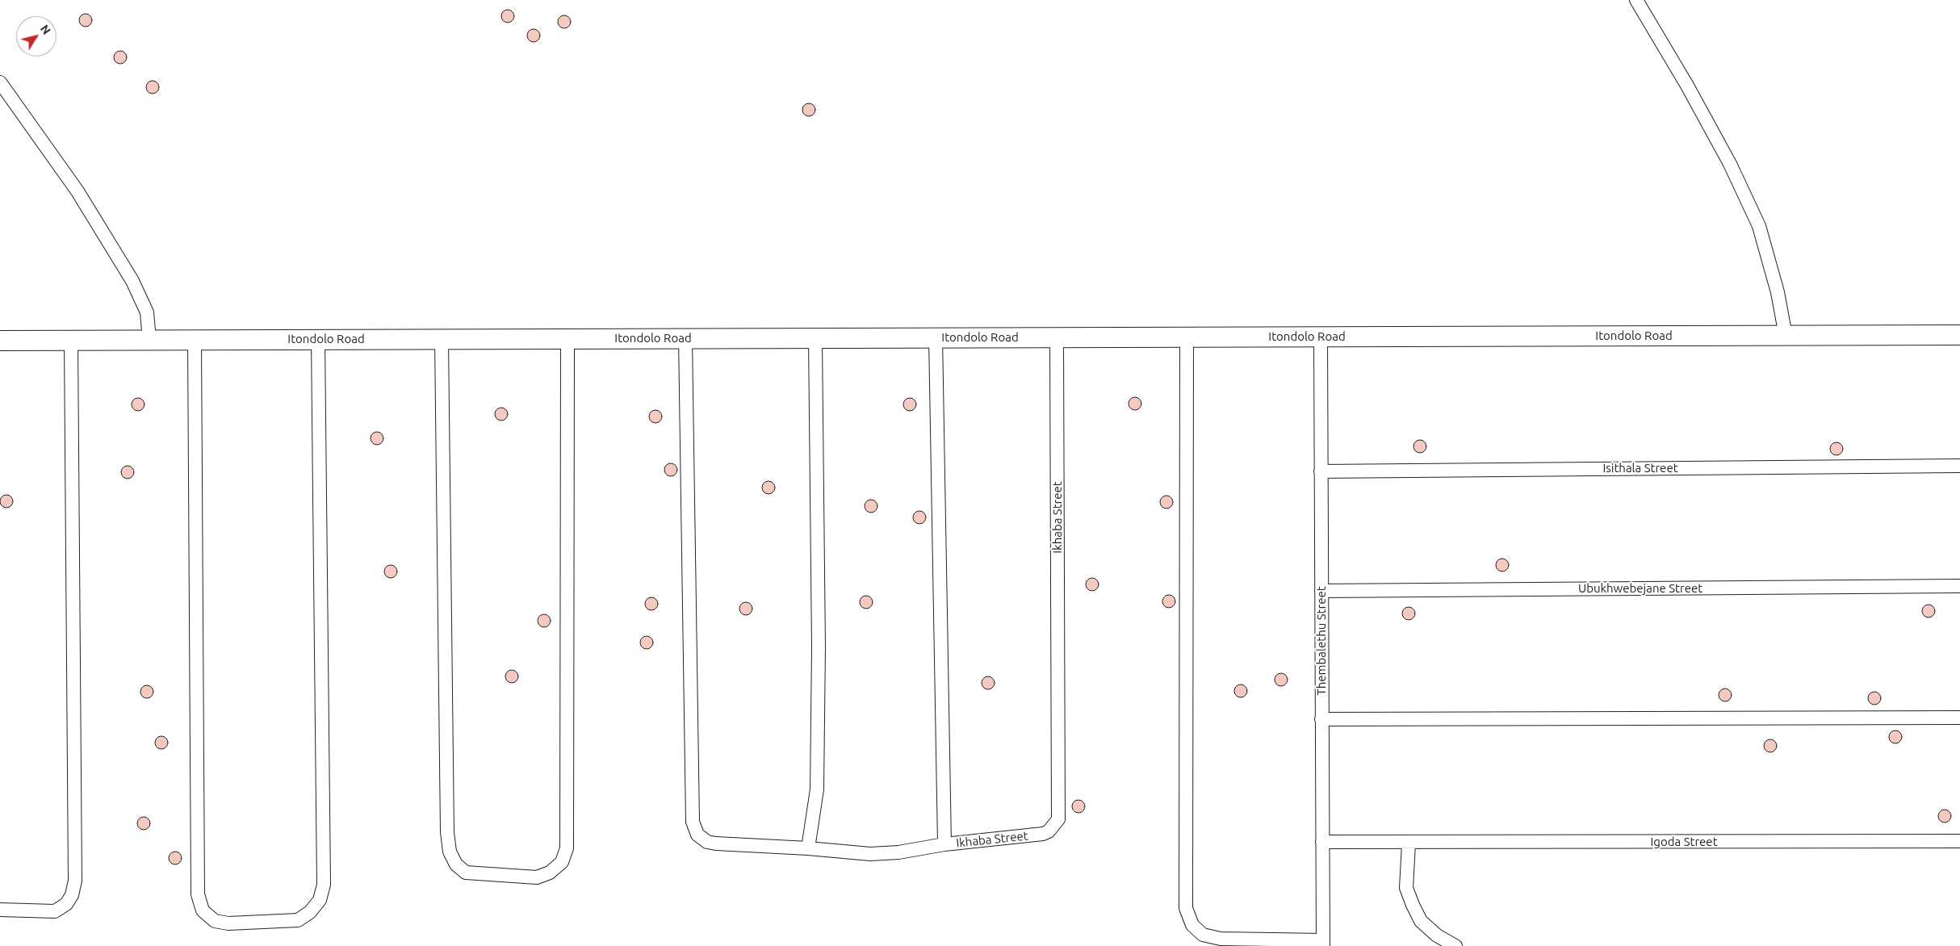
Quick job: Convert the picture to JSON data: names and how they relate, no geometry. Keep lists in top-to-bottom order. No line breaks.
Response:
{"streets":{"street":["Itondolo Road","Isithala Street","Ikhaba Street","Ubukhwebejane Street","Thembalethu Street","Igoda Street"]},"crossings":[["Itondolo Road","Ikhaba Street"],["Itondolo Road","Thembalethu Street"],["Isithala Street","Thembalethu Street"],["Ubukhwebejane Street","Thembalethu Street"],["Thembalethu Street","Igoda Street"]],"north":"top right"}
